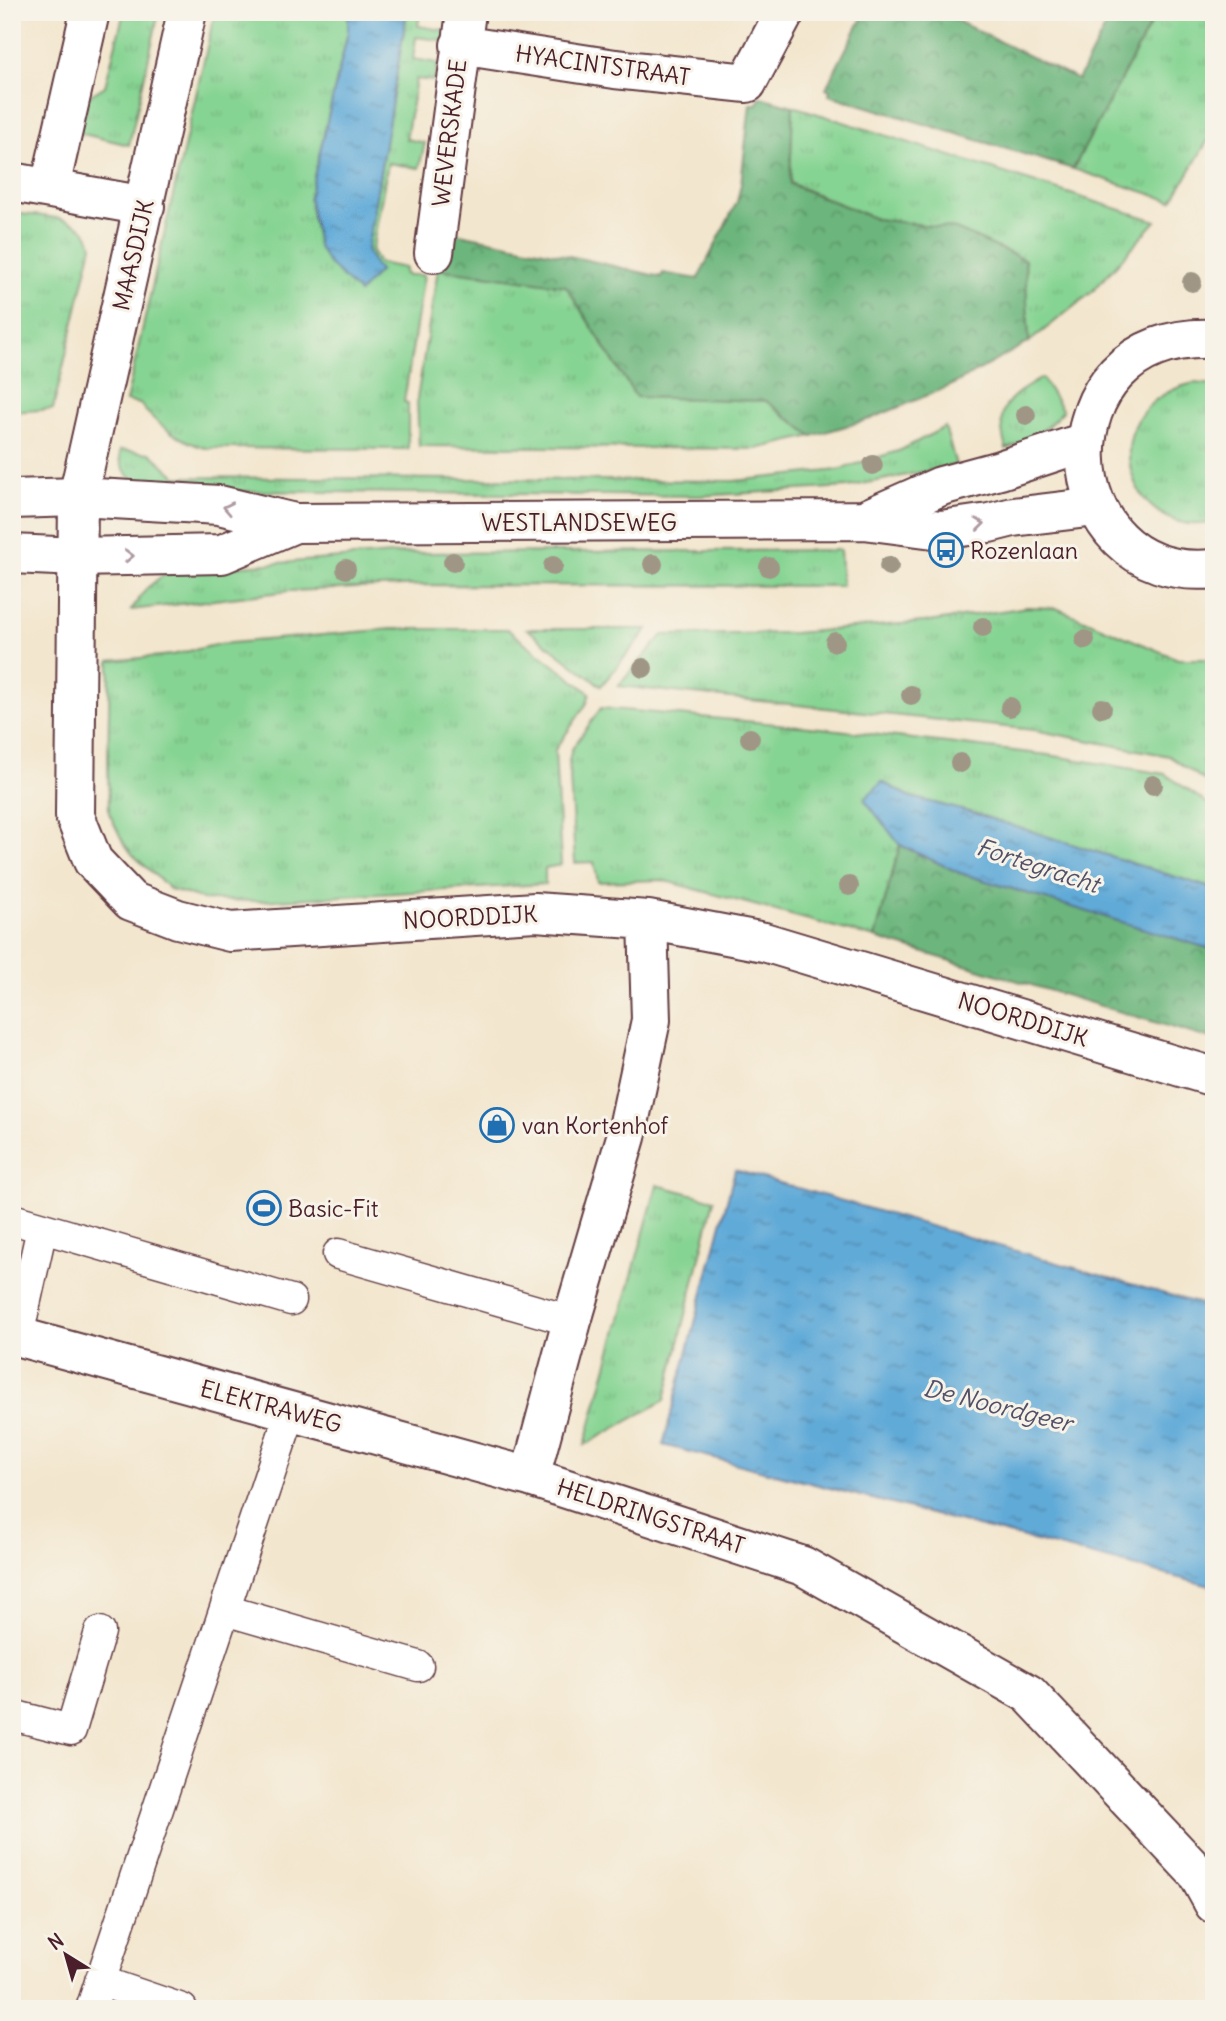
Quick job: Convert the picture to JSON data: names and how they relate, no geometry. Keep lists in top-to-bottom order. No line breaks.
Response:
{"streets":{"street":["HYACINTSTRAAT","WEVERSKADE","MAASDIJK","WESTLANDSEWEG","NOORDDIJK","ELEKTRAWEG","HELDRINGSTRAAT"]},"crossings":[["HYACINTSTRAAT","WEVERSKADE"],["MAASDIJK","WESTLANDSEWEG"],["MAASDIJK","NOORDDIJK"],["WESTLANDSEWEG","NOORDDIJK"],["NOORDDIJK","HELDRINGSTRAAT"],["ELEKTRAWEG","HELDRINGSTRAAT"]],"water":["Fortegracht","De Noordgeer"],"places":{"bus stop":["Rozenlaan"],"shop":["van Kortenhof"],"sports":["Basic-Fit"]},"north":"top left"}
